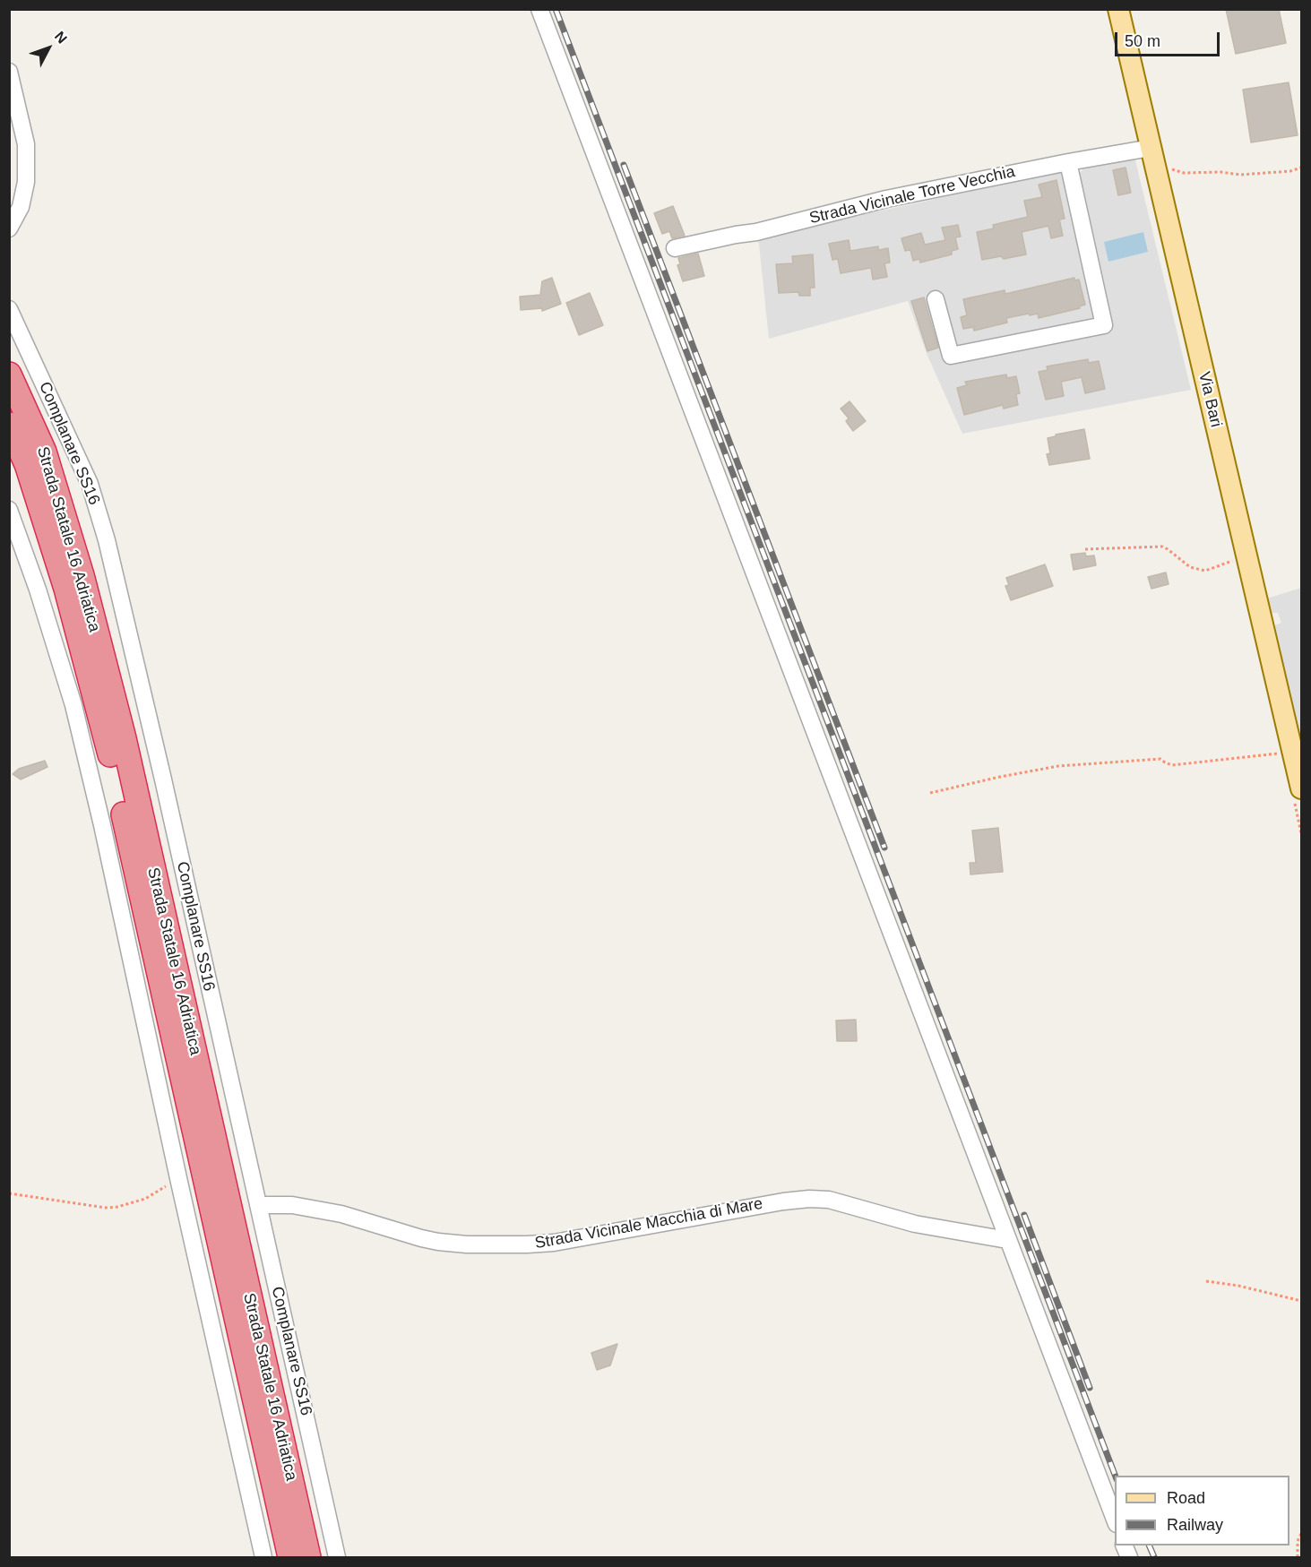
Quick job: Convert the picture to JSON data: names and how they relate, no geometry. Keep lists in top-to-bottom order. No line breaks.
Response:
{"streets":{"highway":["Strada Statale 16 Adriatica"],"main road":["Via Bari"],"street":["Strada Vicinale Torre Vecchia","Complanare SS16","Strada Vicinale Macchia di Mare"]},"crossings":[["Strada Vicinale Torre Vecchia","Via Bari"],["Complanare SS16","Strada Vicinale Macchia di Mare"]],"legend":["Road","Railway"],"scale_bar":"50 m","north":"top right"}
